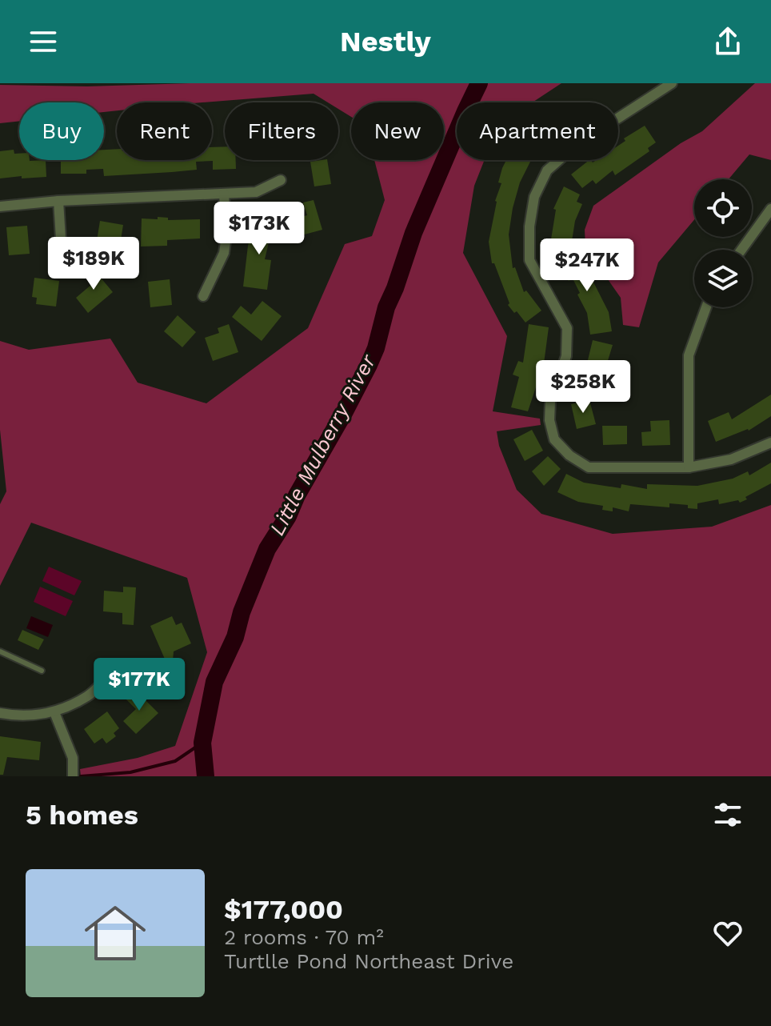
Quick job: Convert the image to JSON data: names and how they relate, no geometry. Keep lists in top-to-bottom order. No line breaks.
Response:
{"water":["Little Mulberry River"],"page":{"header":"Nestly","chip":["Buy","Rent","Filters","New","Apartment"],"price":["$173K","$189K","$247K","$258K","$177K"],"heading":"5 homes","list":[{"name":"$177,000","note":"2 rooms · 70 m² · Turtlle Pond Northeast Drive"}]}}
